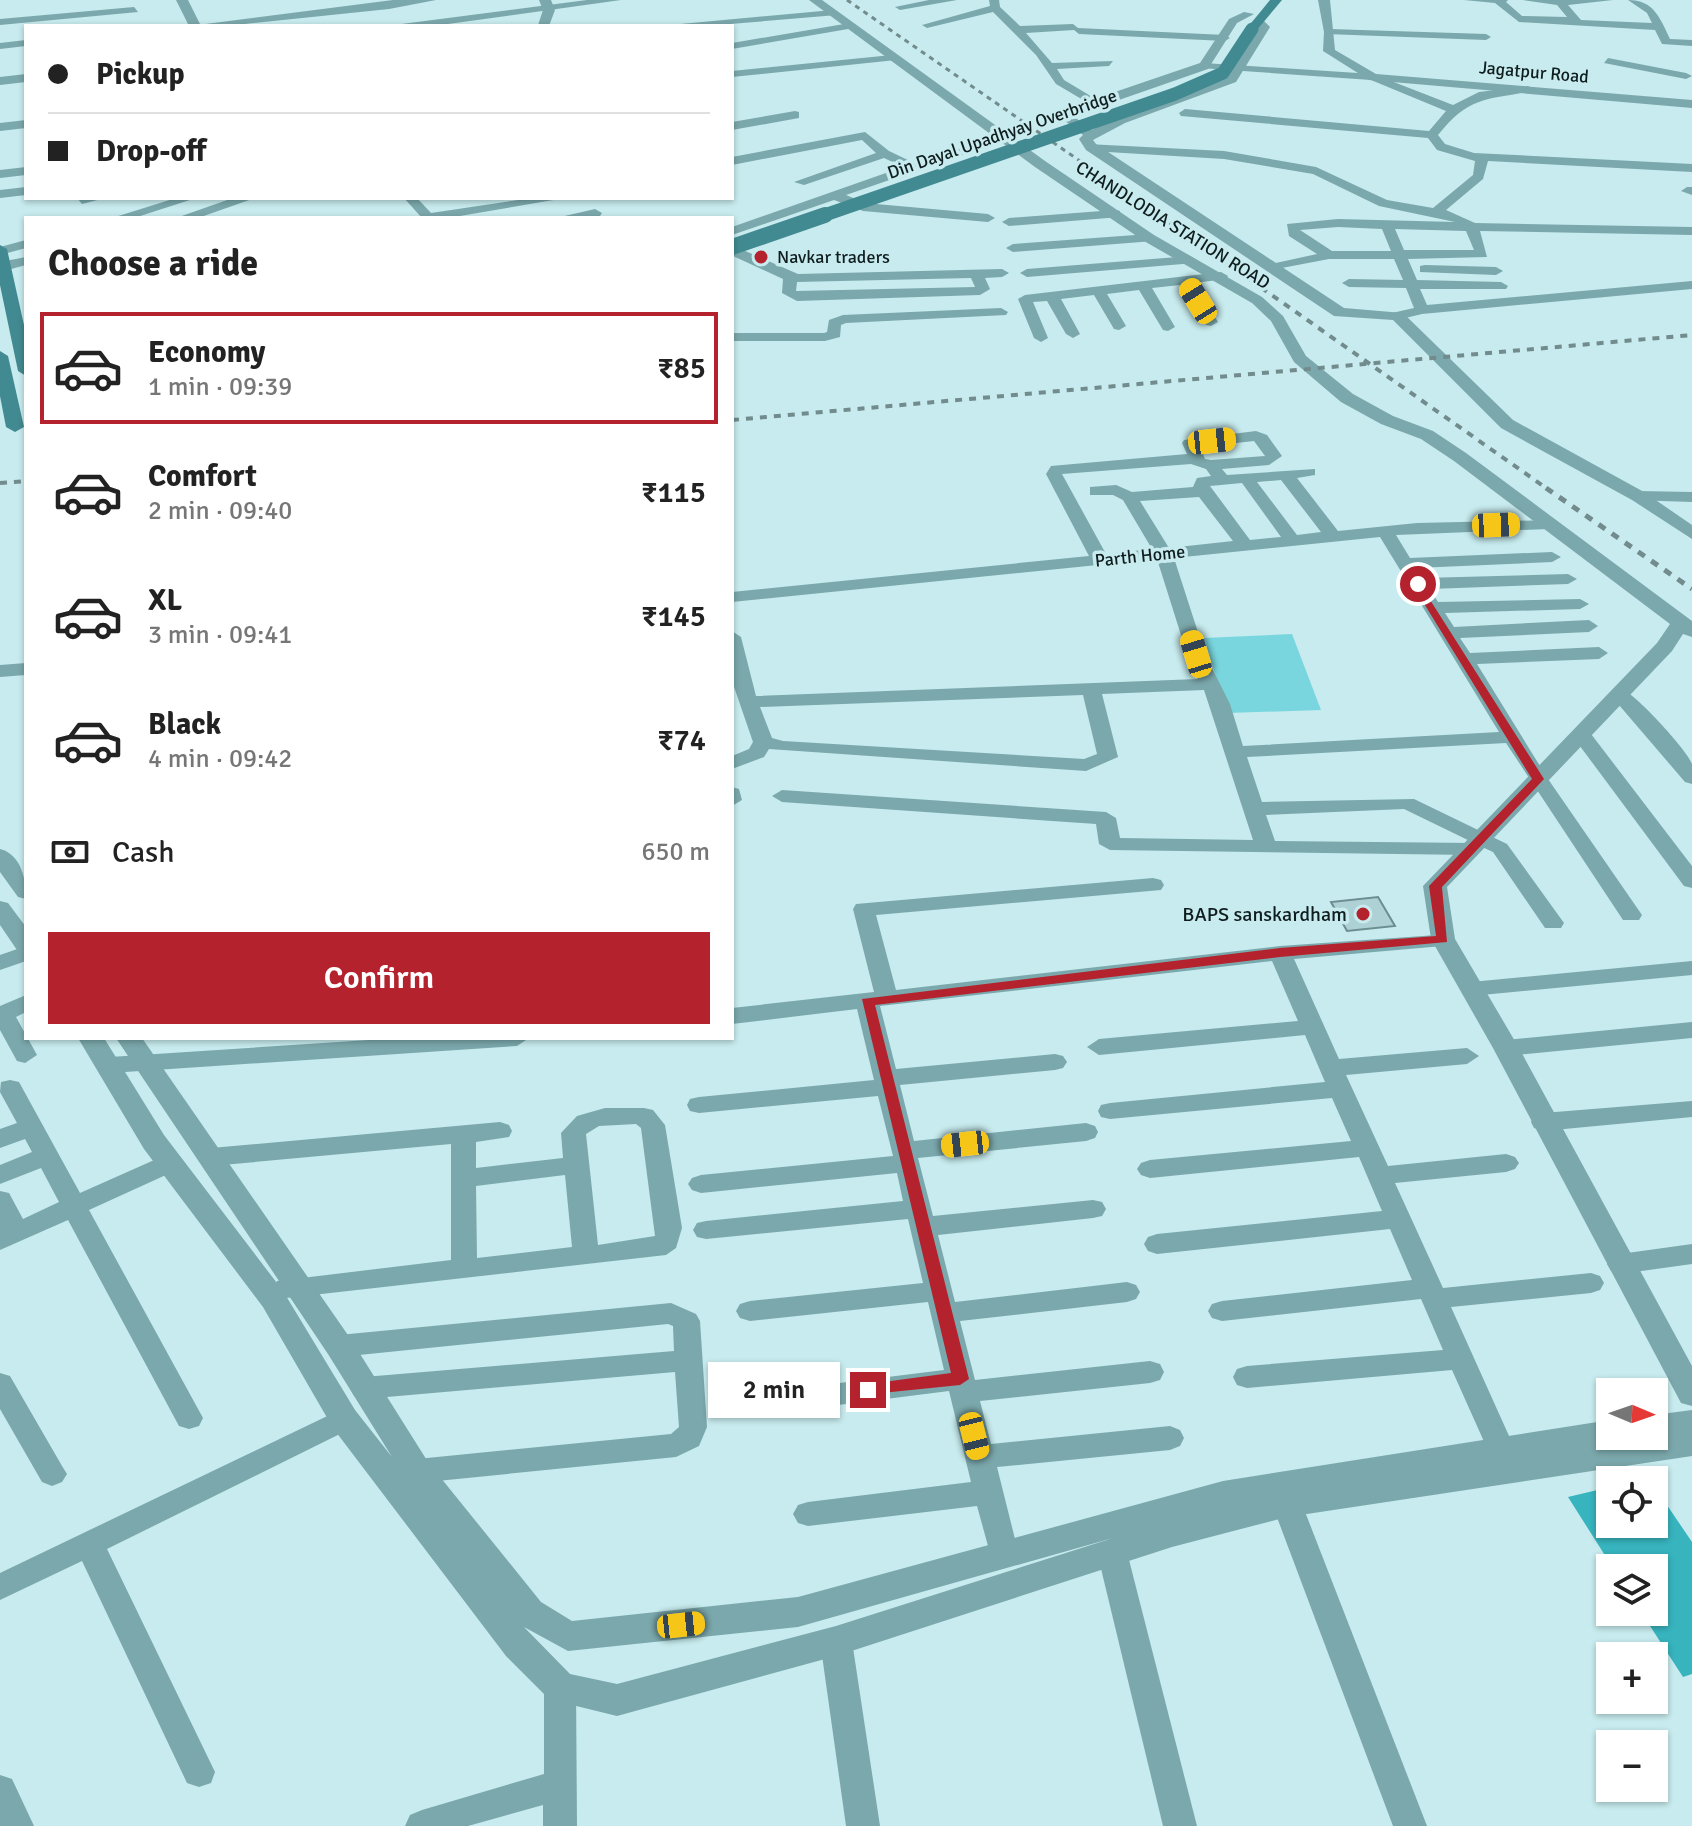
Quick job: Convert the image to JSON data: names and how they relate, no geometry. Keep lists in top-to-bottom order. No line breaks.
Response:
{"streets":{"main road":["Din Dayal Upadhyay Overbridge"],"street":["Jagatpur Road","CHANDLODIA STATION ROAD","Parth Home"]},"crossings":[["CHANDLODIA STATION ROAD","Parth Home"]],"places":["Navkar traders","BAPS sanskardham"],"north":"right","page":{"banner":["Pickup","Drop-off"],"heading":"Choose a ride","list":[{"name":"Economy","note":"1 min · 09:39","value":"₹85"},{"name":"Comfort","note":"2 min · 09:40","value":"₹115"},{"name":"XL","note":"3 min · 09:41","value":"₹145"},{"name":"Black","note":"4 min · 09:42","value":"₹74"}],"pay":["Cash","650 m"],"buttons":"Confirm","bubble":"2 min","map_buttons":["+","−"]}}
